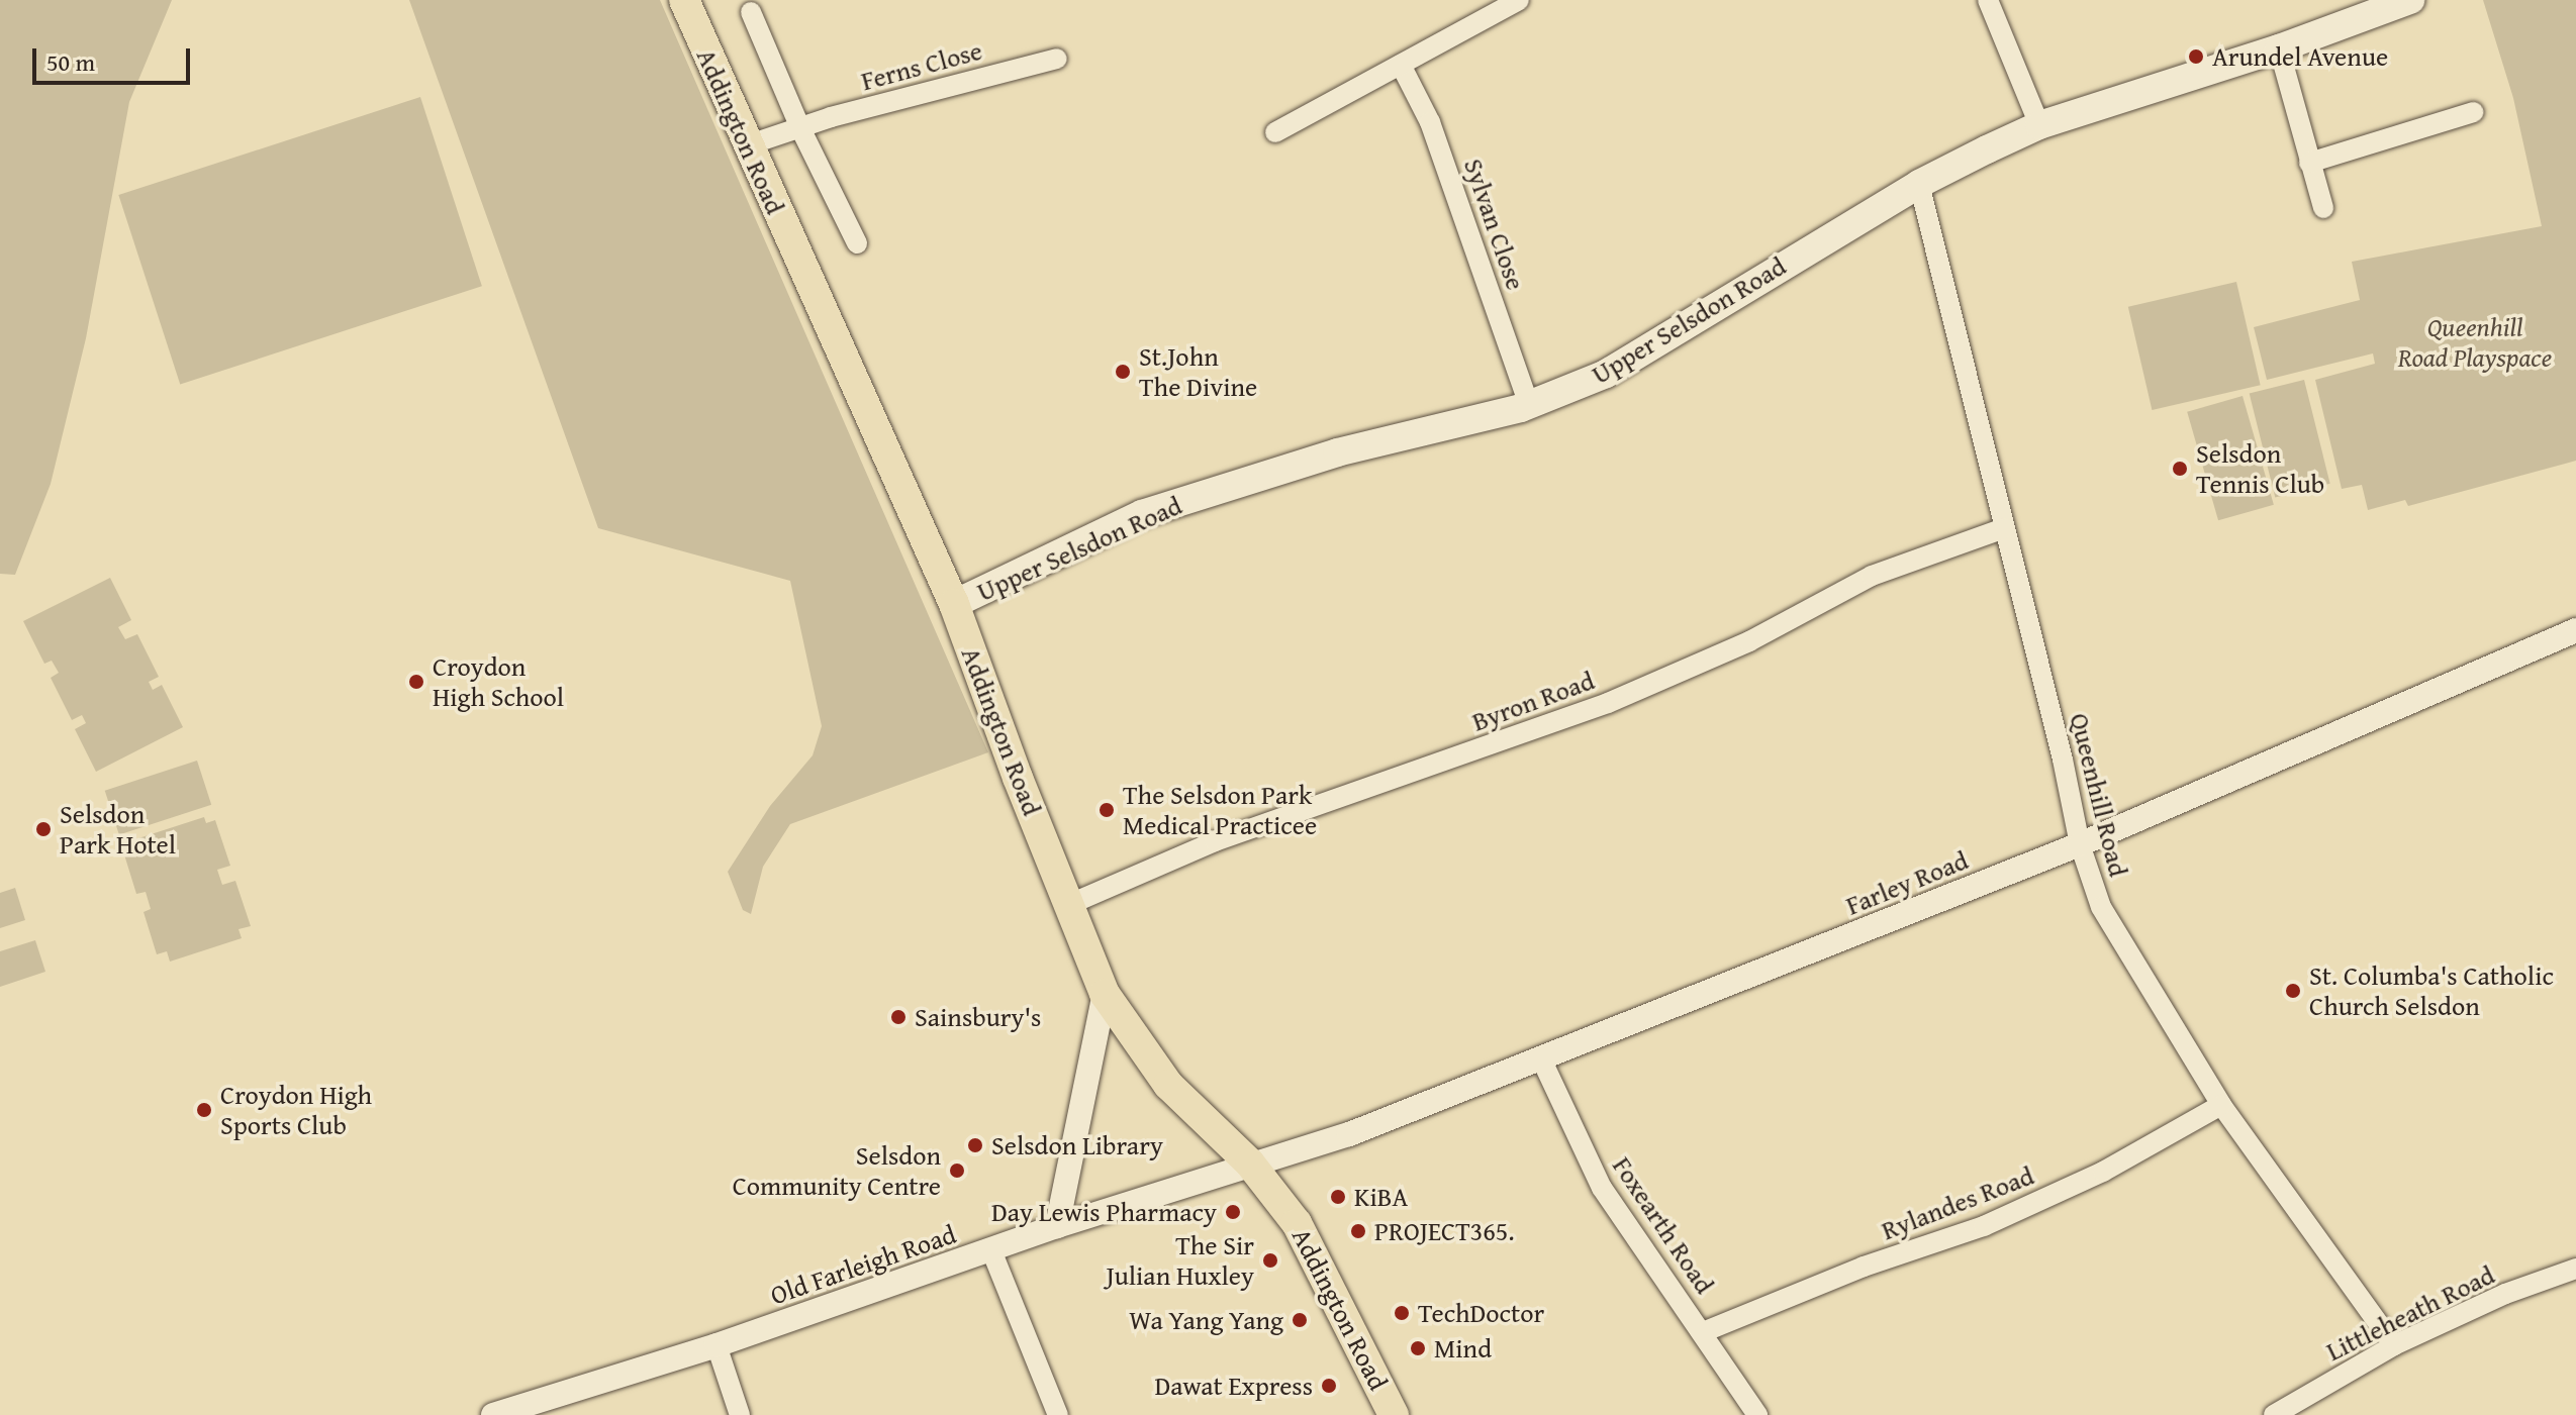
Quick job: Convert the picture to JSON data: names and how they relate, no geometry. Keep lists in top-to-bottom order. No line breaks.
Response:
{"streets":{"main road":["Addington Road","Upper Selsdon Road"],"street":["Ferns Close","Sylvan Close","Byron Road","Queenhill Road","Farley Road","Rylandes Road","Foxearth Road","Old Farleigh Road","Littleheath Road"]},"crossings":[["Ferns Close","Addington Road"],["Addington Road","Upper Selsdon Road"],["Addington Road","Byron Road"],["Addington Road","Farley Road"],["Addington Road","Old Farleigh Road"],["Sylvan Close","Upper Selsdon Road"],["Upper Selsdon Road","Queenhill Road"],["Byron Road","Queenhill Road"],["Queenhill Road","Farley Road"],["Queenhill Road","Rylandes Road"],["Queenhill Road","Littleheath Road"],["Farley Road","Foxearth Road"],["Farley Road","Old Farleigh Road"],["Rylandes Road","Foxearth Road"]],"parks":["Queenhill Road Playspace"],"places":["Arundel Avenue","St.John The Divine","Selsdon Tennis Club","Croydon High School","The Selsdon Park Medical Practicee","Selsdon Park Hotel","St. Columba's Catholic Church Selsdon","Sainsbury's","Croydon High Sports Club","Selsdon Library","Selsdon Community Centre","KiBA","Day Lewis Pharmacy","PROJECT365.","The Sir Julian Huxley","TechDoctor","Wa Yang Yang","Mind","Dawat Express"],"scale_bar":"50 m"}
